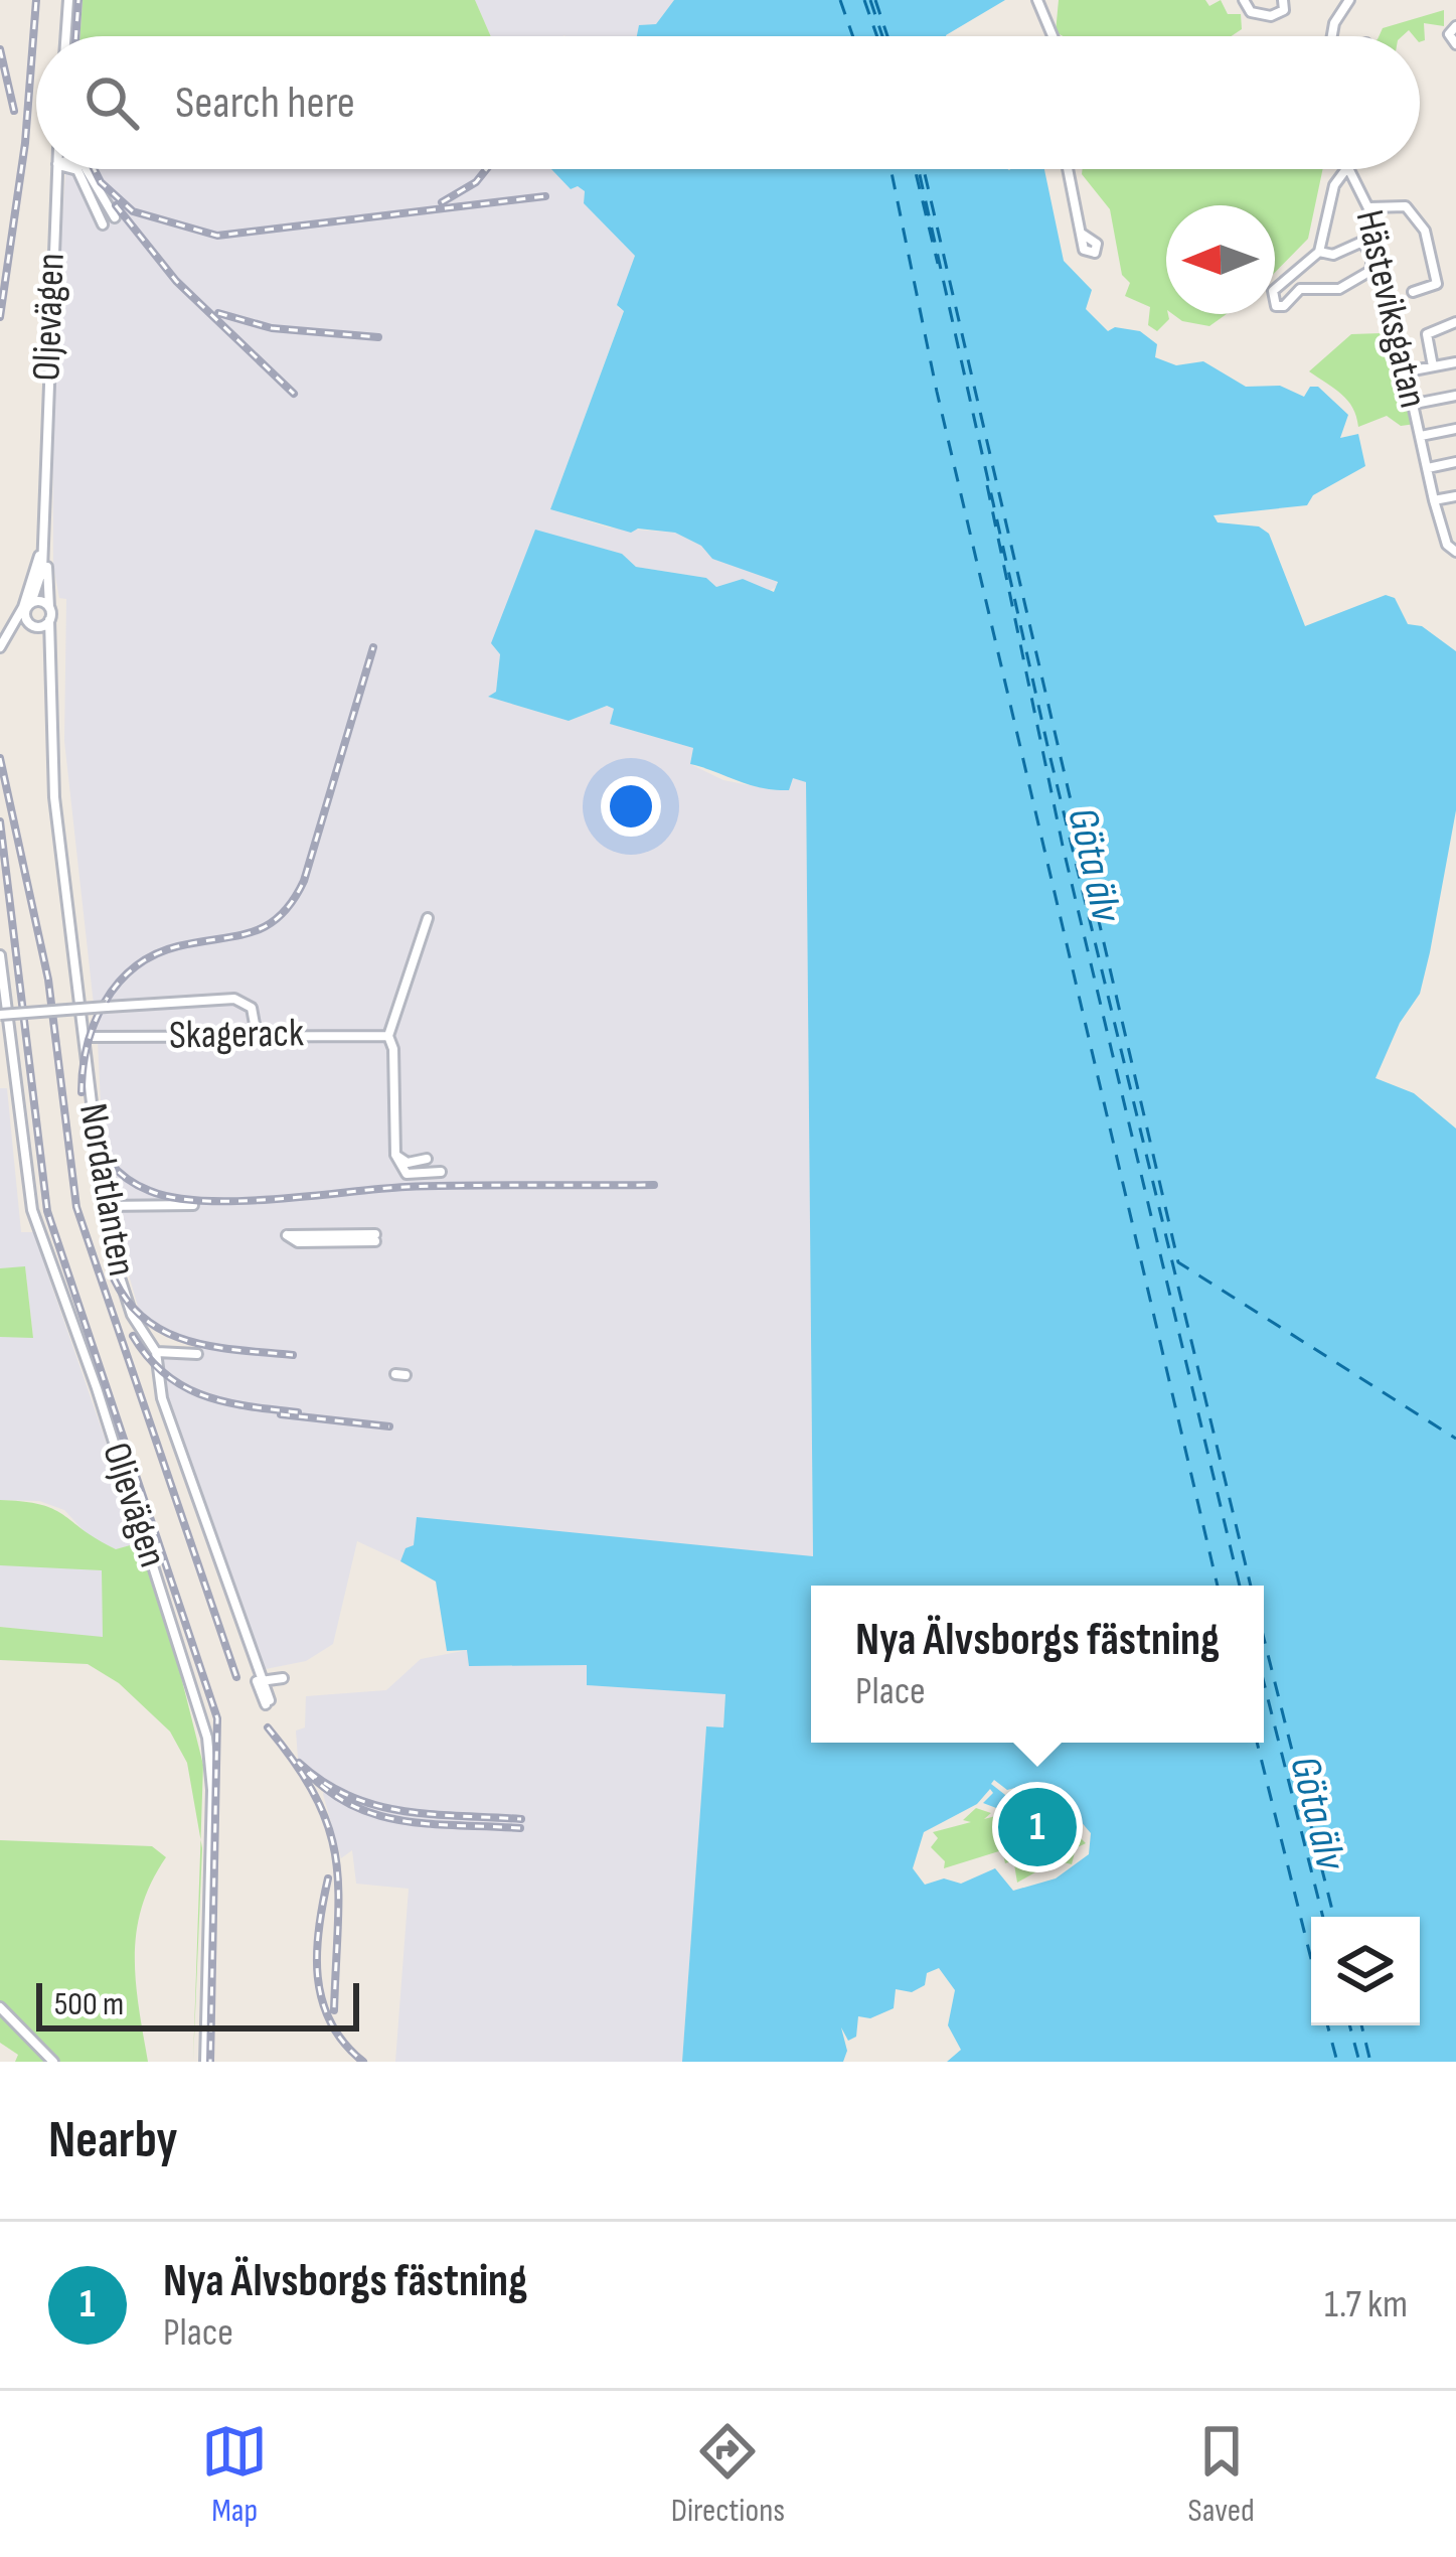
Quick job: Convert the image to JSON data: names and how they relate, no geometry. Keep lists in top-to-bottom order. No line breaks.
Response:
{"streets":{"street":["Hästeviksgatan","Oljevägen","Skagerack","Nordatlanten"]},"crossings":[["Oljevägen","Nordatlanten"],["Skagerack","Nordatlanten"]],"water":["Göta älv"],"scale_bar":"500 m","north":"left","page":{"search":"Search here","popup":["Nya Älvsborgs fästning","Place"],"pins":"1","scale":"500 m","heading":"Nearby","list":[{"mark":"1","name":"Nya Älvsborgs fästning","note":"Place","value":"1.7 km"}],"nav":["Map","Directions","Saved"]}}
